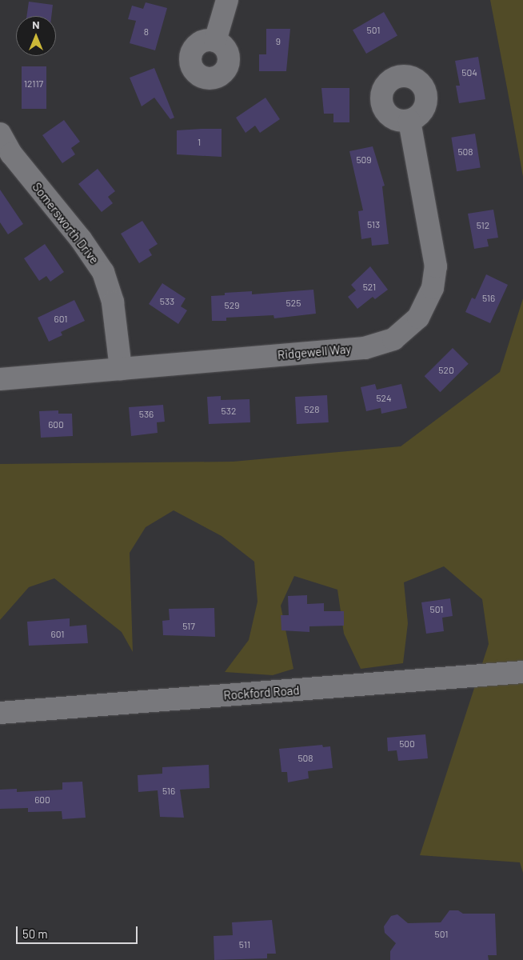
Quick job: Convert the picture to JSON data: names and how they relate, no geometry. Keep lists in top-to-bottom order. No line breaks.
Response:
{"streets":{"street":["Somersworth Drive","Ridgewell Way","Rockford Road"]},"crossings":[["Somersworth Drive","Ridgewell Way"]],"house_numbers":["501","8","9","504","12117","1","508","509","513","512","521","516","533","525","529","601","520","524","528","532","536","600","501","517","601","500","508","516","600","501","511"],"scale_bar":"50 m","north":"top"}
